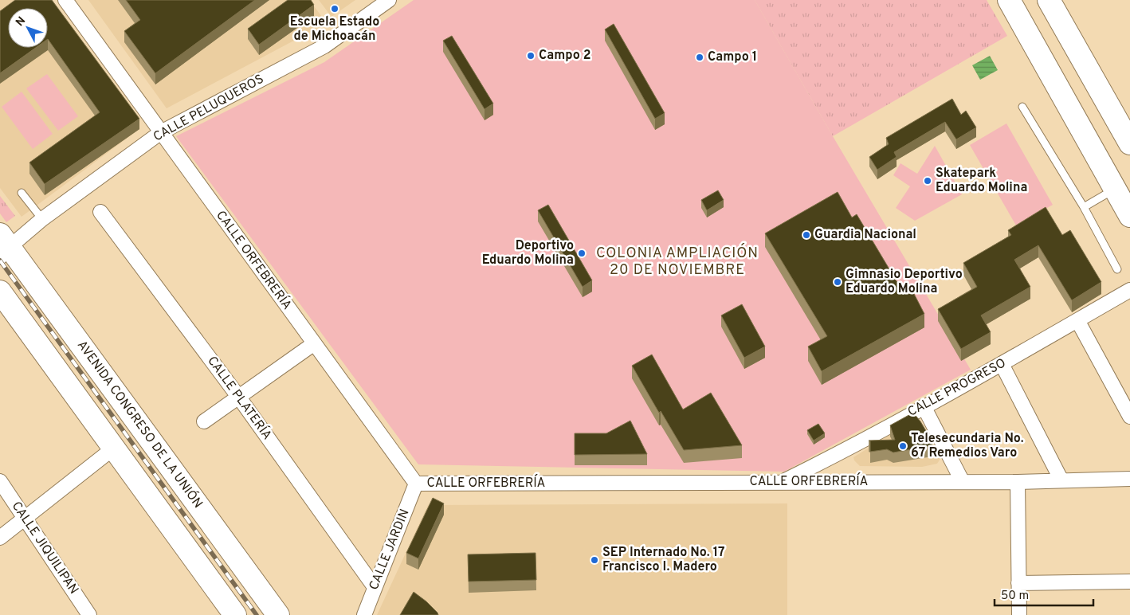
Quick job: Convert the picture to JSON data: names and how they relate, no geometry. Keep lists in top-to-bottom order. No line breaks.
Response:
{"streets":{"main road":["AVENIDA CONGRESO DE LA UNIÓN"],"street":["CALLE PELUQUEROS","CALLE ORFEBRERÍA","CALLE PROGRESO","CALLE PLATERÍA","CALLE JIQUILIPAN","CALLE JARDIN"]},"crossings":[["CALLE PELUQUEROS","CALLE ORFEBRERÍA"],["CALLE PELUQUEROS","AVENIDA CONGRESO DE LA UNIÓN"],["CALLE ORFEBRERÍA","CALLE PROGRESO"],["CALLE ORFEBRERÍA","CALLE JARDIN"],["CALLE PLATERÍA","CALLE JARDIN"]],"districts":["COLONIA AMPLIACIÓN 20 DE NOVIEMBRE"],"places":["Escuela Estado de Michoacán","Campo 2","Campo 1","Skatepark Eduardo Molina","Guardia Nacional","Deportivo Eduardo Molina","Gimnasio Deportivo Eduardo Molina","Telesecundaria No. 67 Remedios Varo","SEP Internado No. 17 Francisco I. Madero"],"scale_bar":"50 m","north":"top left"}
